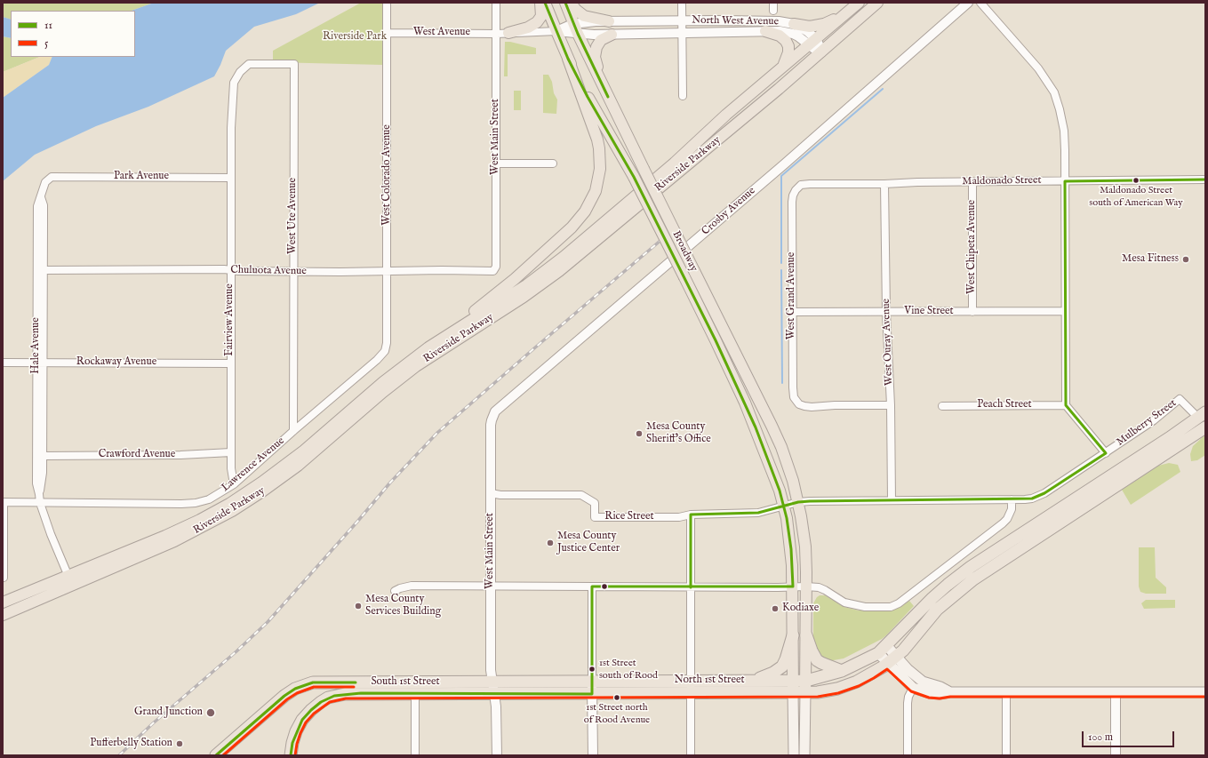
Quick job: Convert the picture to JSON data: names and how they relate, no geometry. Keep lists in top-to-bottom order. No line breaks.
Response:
{"streets":{"highway":["North 1st Street","South 1st Street"],"main road":["Riverside Parkway","Broadway"],"street":["North West Avenue","West Avenue","West Main Street","West Colorado Avenue","Park Avenue","Maldonado Street","Crosby Avenue","West Ute Avenue","West Chipeta Avenue","Chuluota Avenue","West Grand Avenue","Vine Street","Fairview Avenue","West Ouray Avenue","Hale Avenue","Rockaway Avenue","Peach Street","Mulberry Street","Crawford Avenue","Lawrence Avenue","Rice Street"]},"crossings":[["North West Avenue","West Avenue"],["North West Avenue","West Main Street"],["North West Avenue","Riverside Parkway"],["North West Avenue","Broadway"],["West Avenue","West Main Street"],["West Avenue","West Colorado Avenue"],["West Main Street","Crosby Avenue"],["West Main Street","Chuluota Avenue"],["West Main Street","Rice Street"],["West Main Street","North 1st Street"],["West Main Street","South 1st Street"],["Riverside Parkway","Hale Avenue"],["West Colorado Avenue","Chuluota Avenue"],["West Colorado Avenue","Lawrence Avenue"],["Park Avenue","Fairview Avenue"],["Park Avenue","Hale Avenue"],["Maldonado Street","West Chipeta Avenue"],["Maldonado Street","West Grand Avenue"],["Maldonado Street","West Ouray Avenue"],["West Ute Avenue","Chuluota Avenue"],["West Ute Avenue","Fairview Avenue"],["West Ute Avenue","Lawrence Avenue"],["West Chipeta Avenue","Vine Street"],["Broadway","Mulberry Street"],["Broadway","Rice Street"],["Broadway","North 1st Street"],["Chuluota Avenue","Fairview Avenue"],["Chuluota Avenue","Hale Avenue"],["West Grand Avenue","Vine Street"],["West Grand Avenue","West Ouray Avenue"],["Vine Street","West Ouray Avenue"],["Fairview Avenue","Rockaway Avenue"],["Fairview Avenue","Crawford Avenue"],["Fairview Avenue","Lawrence Avenue"],["West Ouray Avenue","Mulberry Street"],["Hale Avenue","Rockaway Avenue"],["Hale Avenue","Crawford Avenue"],["Hale Avenue","Lawrence Avenue"],["Mulberry Street","Rice Street"],["Mulberry Street","North 1st Street"],["North 1st Street","South 1st Street"]],"parks":["Riverside Park"],"places":["Maldonado Street south of American Way","Mesa Fitness","Mesa County Sheriff's Office","Mesa County Justice Center","Mesa County Services Building","Kodiaxe","1st Street south of Rood","1st Street north of Rood Avenue","Grand Junction","Pufferbelly Station"],"lines":["transit line 11","transit line 5"],"legend":["11","5"],"scale_bar":"100 m"}
